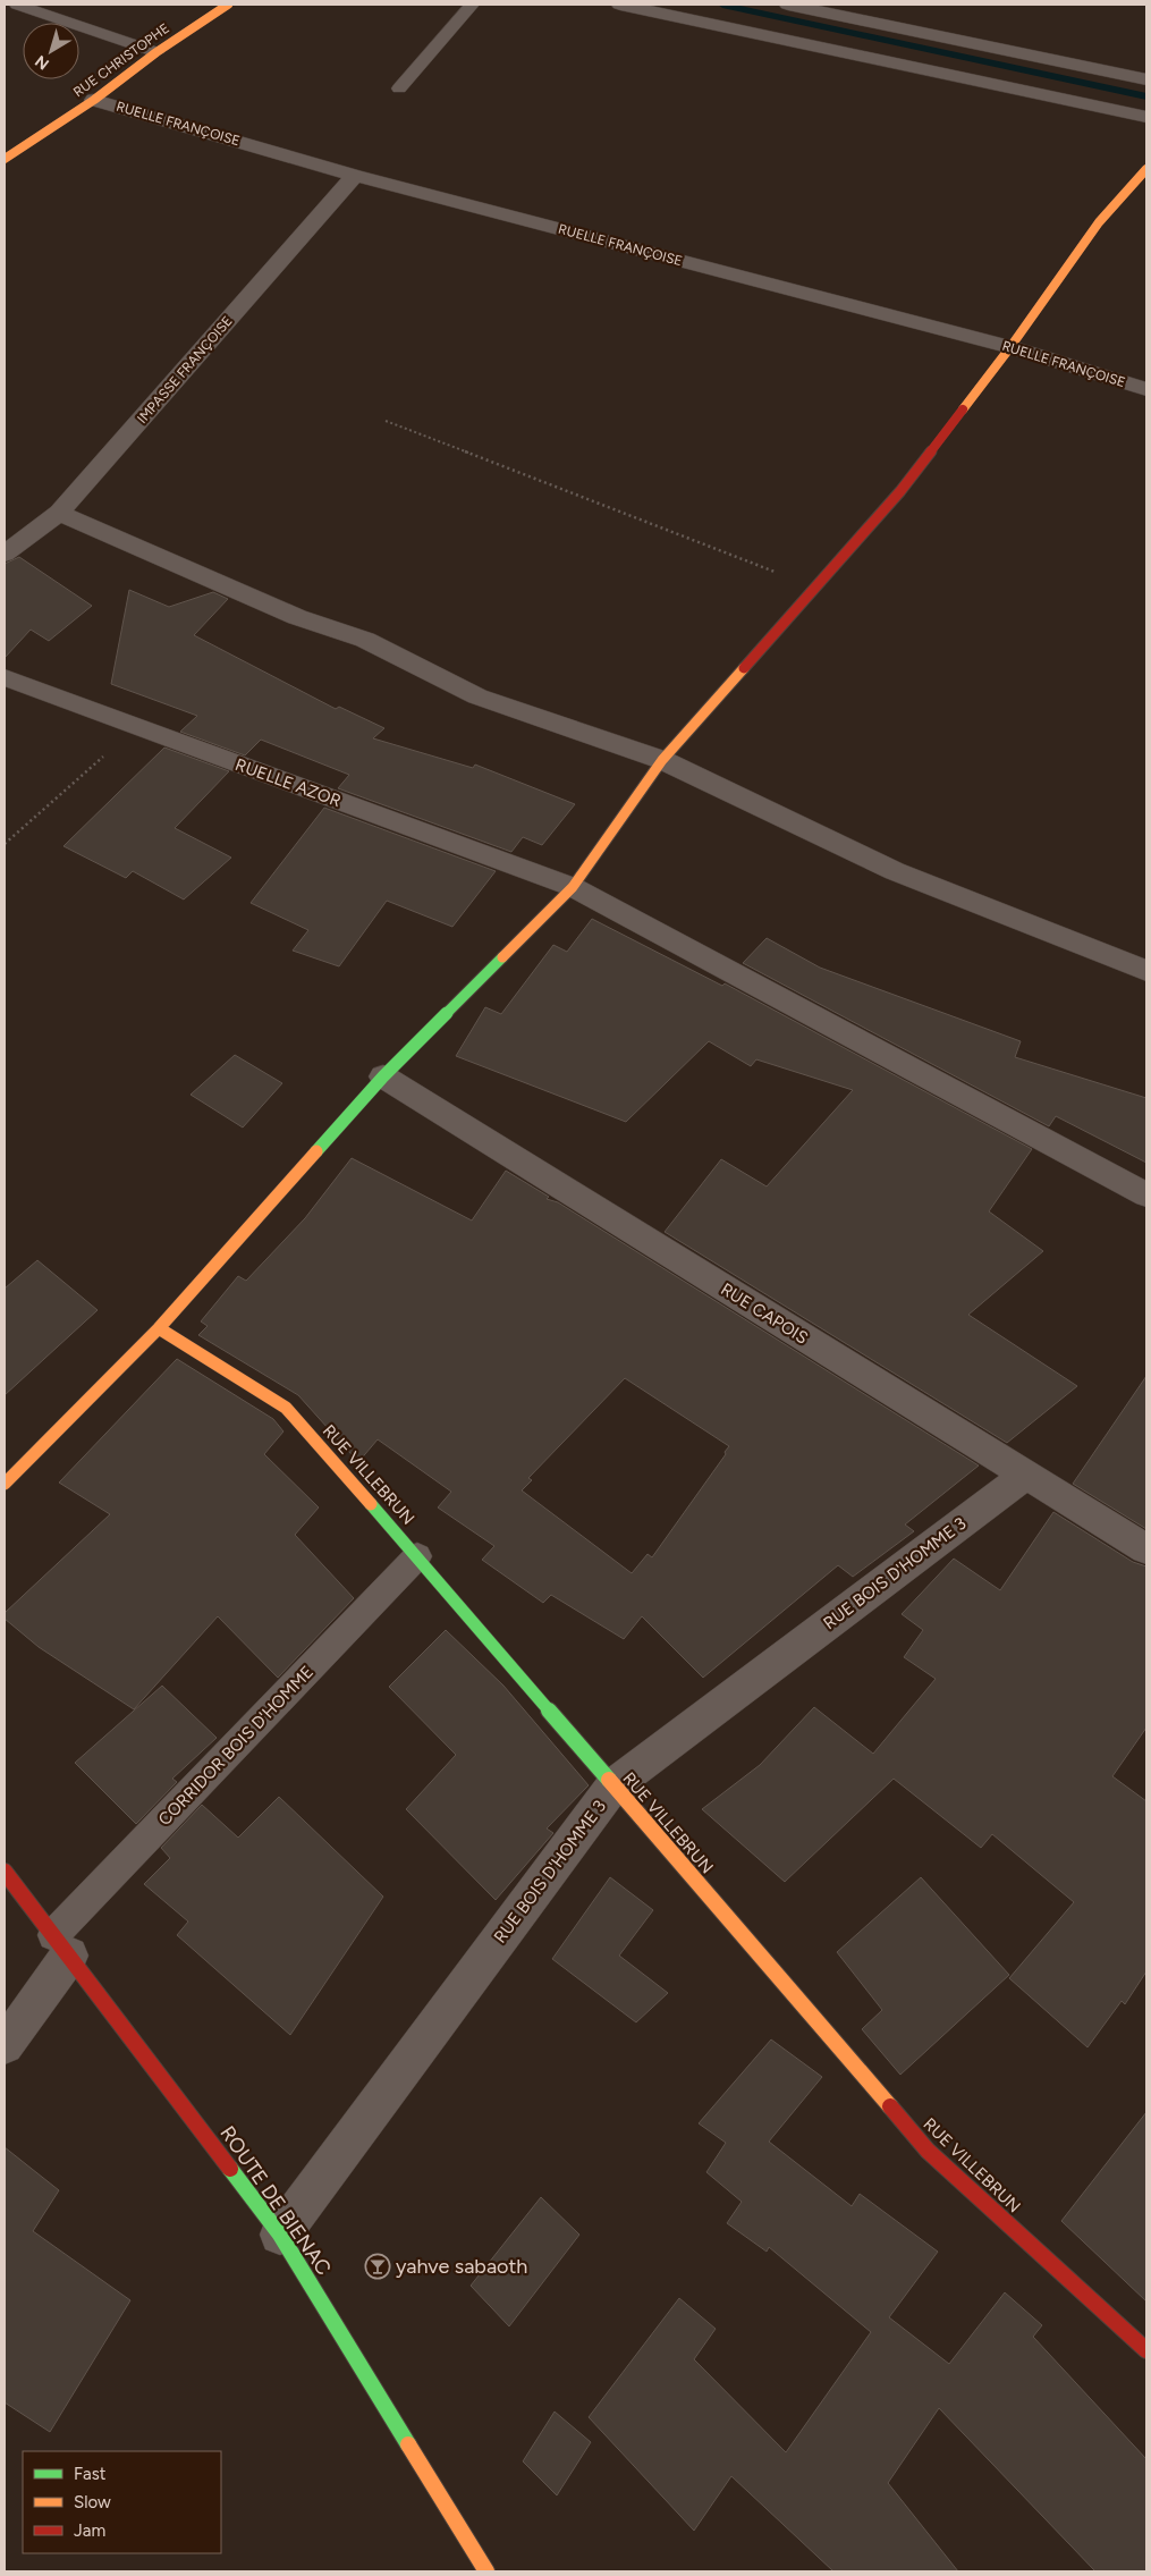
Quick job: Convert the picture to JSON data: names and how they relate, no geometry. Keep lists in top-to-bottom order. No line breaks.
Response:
{"streets":{"street":["RUE CHRISTOPHE","RUELLE FRANÇOISE","IMPASSE FRANÇOISE","RUELLE AZOR","RUE CAPOIS","RUE VILLEBRUN","RUE BOIS D'HOMME 3","ROUTE DE BIENAC"],"lane":["CORRIDOR BOIS D'HOMME"]},"crossings":[["RUE CHRISTOPHE","RUELLE FRANÇOISE"],["RUELLE FRANÇOISE","IMPASSE FRANÇOISE"],["RUE CAPOIS","RUE BOIS D'HOMME 3"],["RUE VILLEBRUN","RUE BOIS D'HOMME 3"],["RUE VILLEBRUN","CORRIDOR BOIS D'HOMME"],["RUE BOIS D'HOMME 3","ROUTE DE BIENAC"],["CORRIDOR BOIS D'HOMME","ROUTE DE BIENAC"]],"places":{"bar":["yahve sabaoth"]},"legend":["Fast","Slow","Jam"],"north":"bottom left"}
